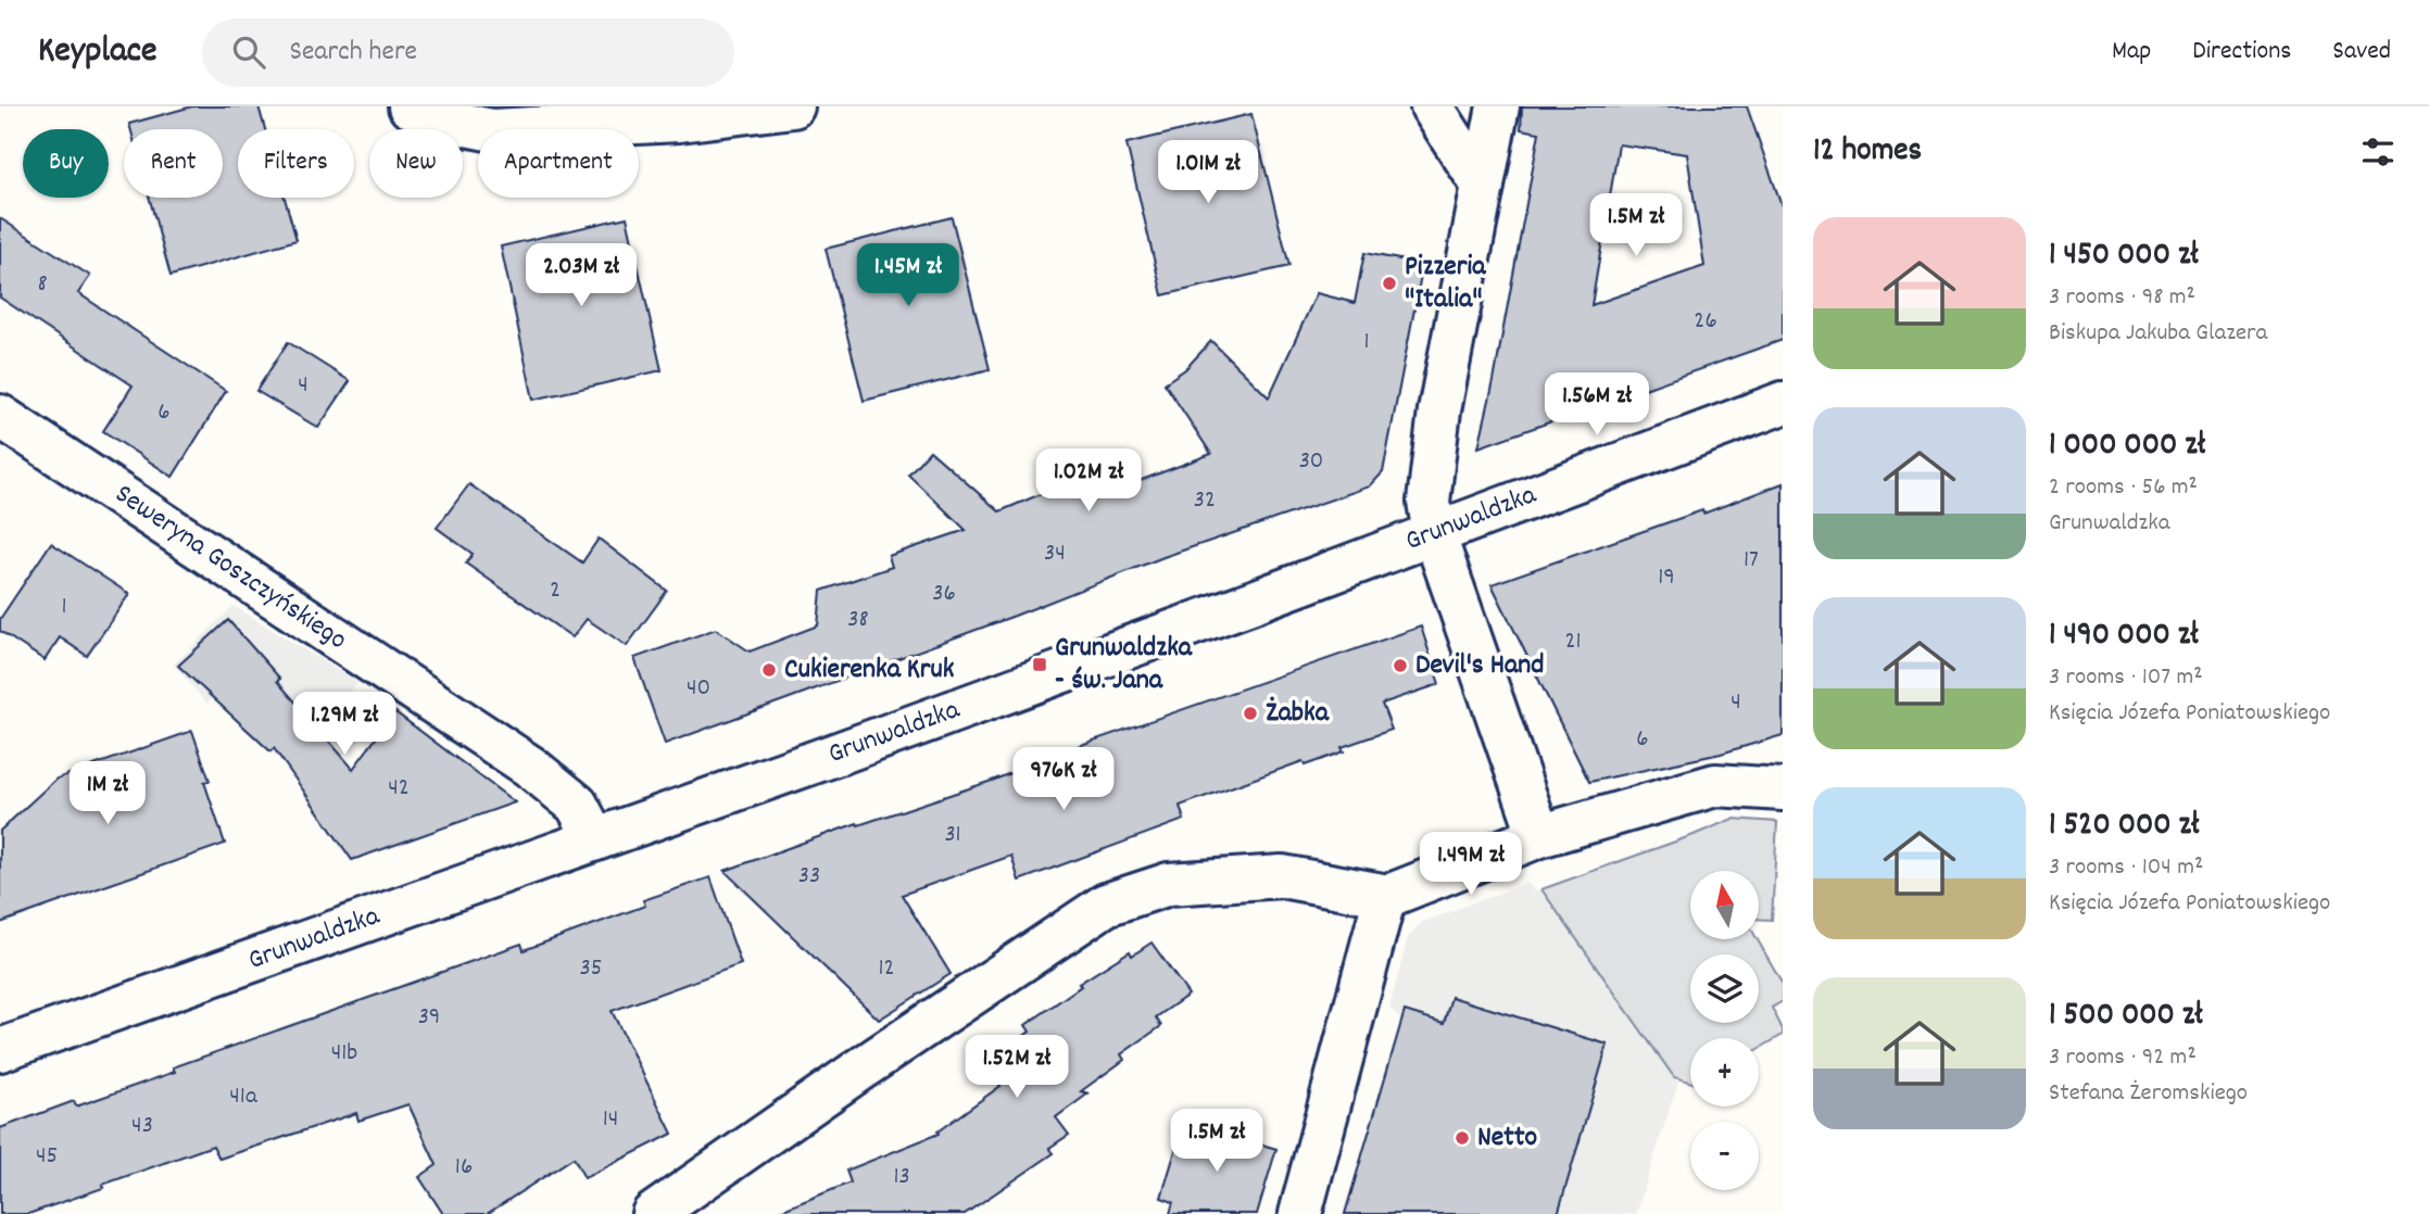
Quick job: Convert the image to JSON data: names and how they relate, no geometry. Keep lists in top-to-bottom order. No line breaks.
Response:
{"streets":{"street":["Grunwaldzka","Seweryna Goszczyńskiego"]},"crossings":[["Grunwaldzka","Seweryna Goszczyńskiego"]],"places":{"other":["Pizzeria \"Italia\"","Devil's Hand","Cukierenka Kruk","Żabka","Netto"],"transit":["Grunwaldzka - św. Jana"]},"house_numbers":["8","26","1","4","6","30","32","34","17","19","2","36","1","38","21","40","4","6","42","31","33","35","12","39","41b","41a","14","43","45","16","13"],"north":"top","page":{"header":"Keyplace","search":"Search here","nav":["Map","Directions","Saved"],"heading":"12 homes","chip":["Buy","Rent","Filters","New","Apartment"],"price":["1.01M zł","1.5M zł","2.03M zł","1.45M zł","1.56M zł","1.02M zł","1.29M zł","976K zł","1M zł","1.49M zł","1.52M zł","1.5M zł"],"list":[{"name":"1 450 000 zł","note":"3 rooms · 98 m² · Biskupa Jakuba Glazera"},{"name":"1 000 000 zł","note":"2 rooms · 56 m² · Grunwaldzka"},{"name":"1 490 000 zł","note":"3 rooms · 107 m² · Księcia Józefa Poniatowskiego"},{"name":"1 520 000 zł","note":"3 rooms · 104 m² · Księcia Józefa Poniatowskiego"},{"name":"1 500 000 zł","note":"3 rooms · 92 m² · Stefana Żeromskiego"}],"map_buttons":["+","−"]}}
